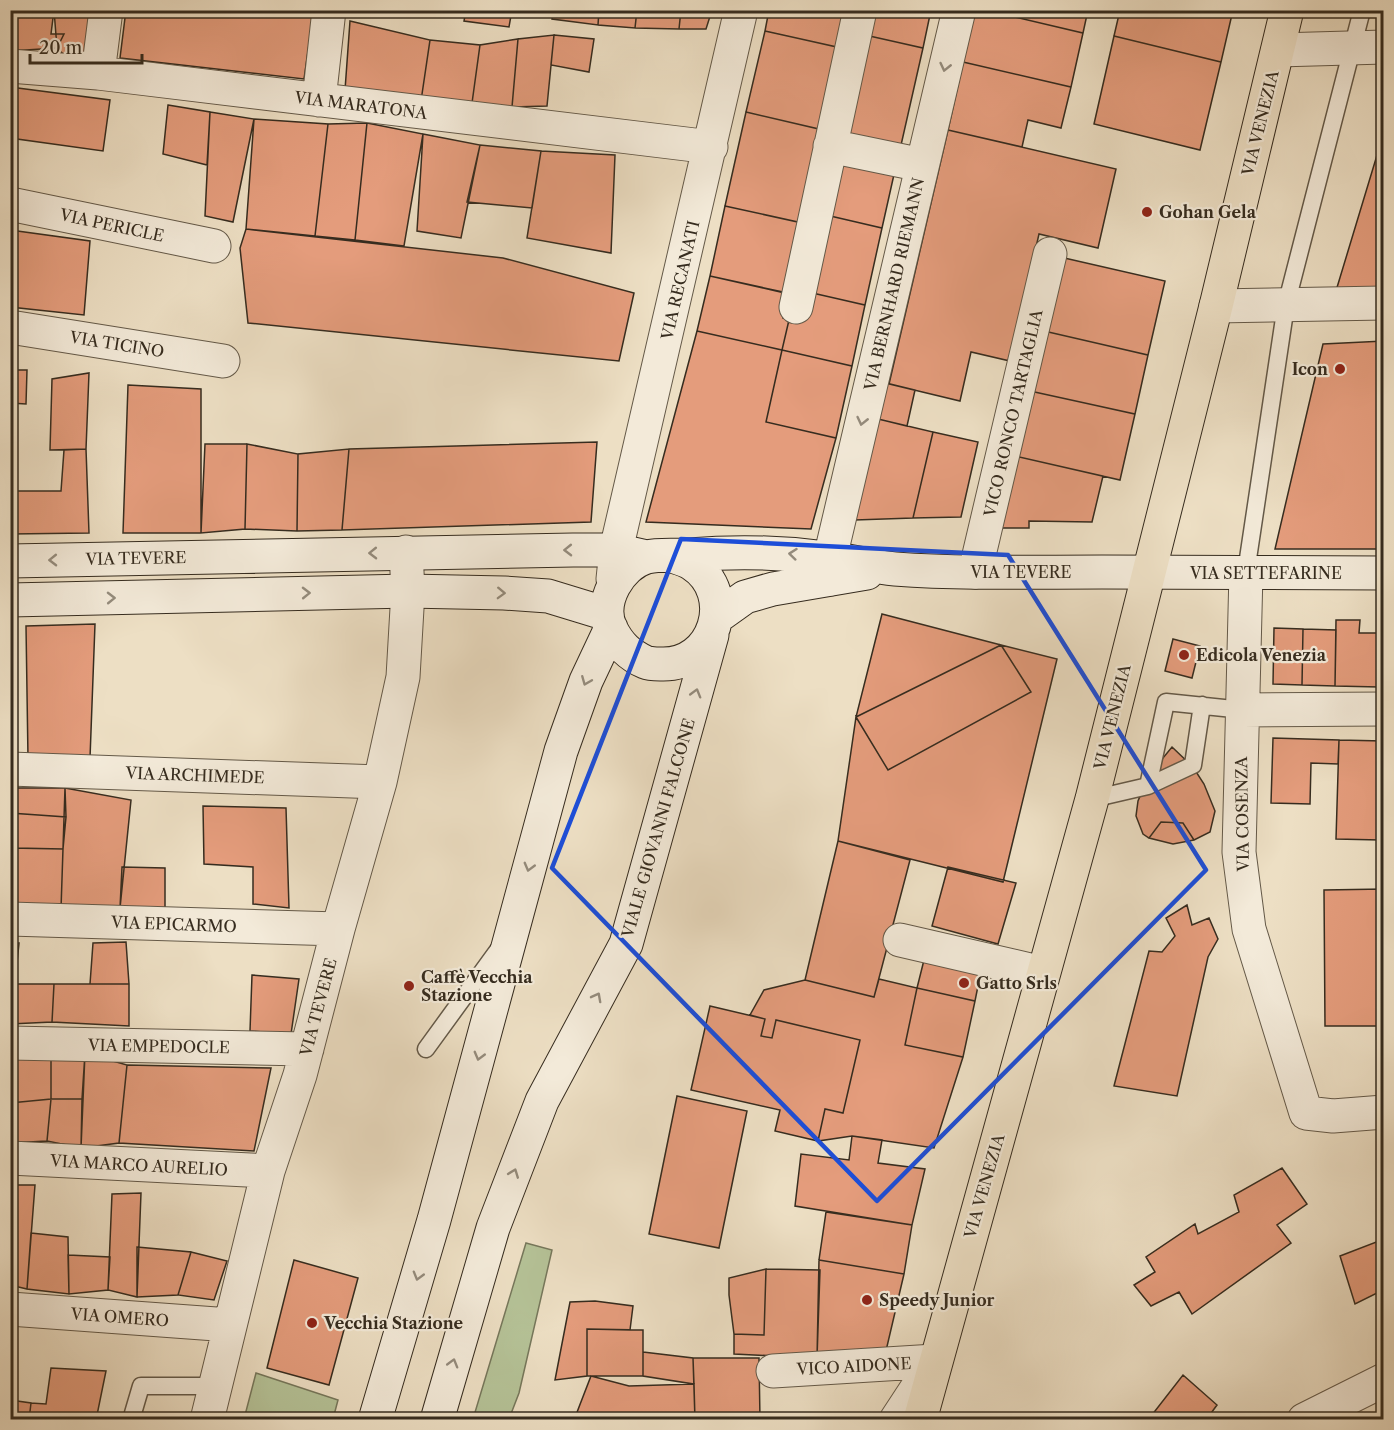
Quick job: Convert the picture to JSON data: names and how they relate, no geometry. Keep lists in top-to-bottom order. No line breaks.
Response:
{"streets":{"main road":["VIA VENEZIA"],"street":["VIA MARATONA","VIA PERICLE","VIA RECANATI","VIA BERNHARD RIEMANN","VIA TICINO","VICO RONCO TARTAGLIA","VIA TEVERE","VIA SETTEFARINE","VIA ARCHIMEDE","VIA COSENZA","VIALE GIOVANNI FALCONE","VIA EPICARMO","VIA EMPEDOCLE","VIA MARCO AURELIO","VIA OMERO","VICO AIDONE"]},"crossings":[["VIA MARATONA","VIA RECANATI"],["VIA VENEZIA","VIA TEVERE"],["VIA VENEZIA","VIA SETTEFARINE"],["VIA VENEZIA","VICO AIDONE"],["VIA RECANATI","VIA TEVERE"],["VIA RECANATI","VIALE GIOVANNI FALCONE"],["VIA BERNHARD RIEMANN","VIA TEVERE"],["VICO RONCO TARTAGLIA","VIA TEVERE"],["VIA TEVERE","VIA SETTEFARINE"],["VIA TEVERE","VIA ARCHIMEDE"],["VIA TEVERE","VIALE GIOVANNI FALCONE"],["VIA TEVERE","VIA EPICARMO"],["VIA TEVERE","VIA EMPEDOCLE"],["VIA TEVERE","VIA MARCO AURELIO"],["VIA TEVERE","VIA OMERO"],["VIA SETTEFARINE","VIA COSENZA"]],"places":["Gohan Gela","Icon","Edicola Venezia","Gatto Srls","Caffè Vecchia Stazione","Speedy Junior","Vecchia Stazione"],"scale_bar":"20 m"}
